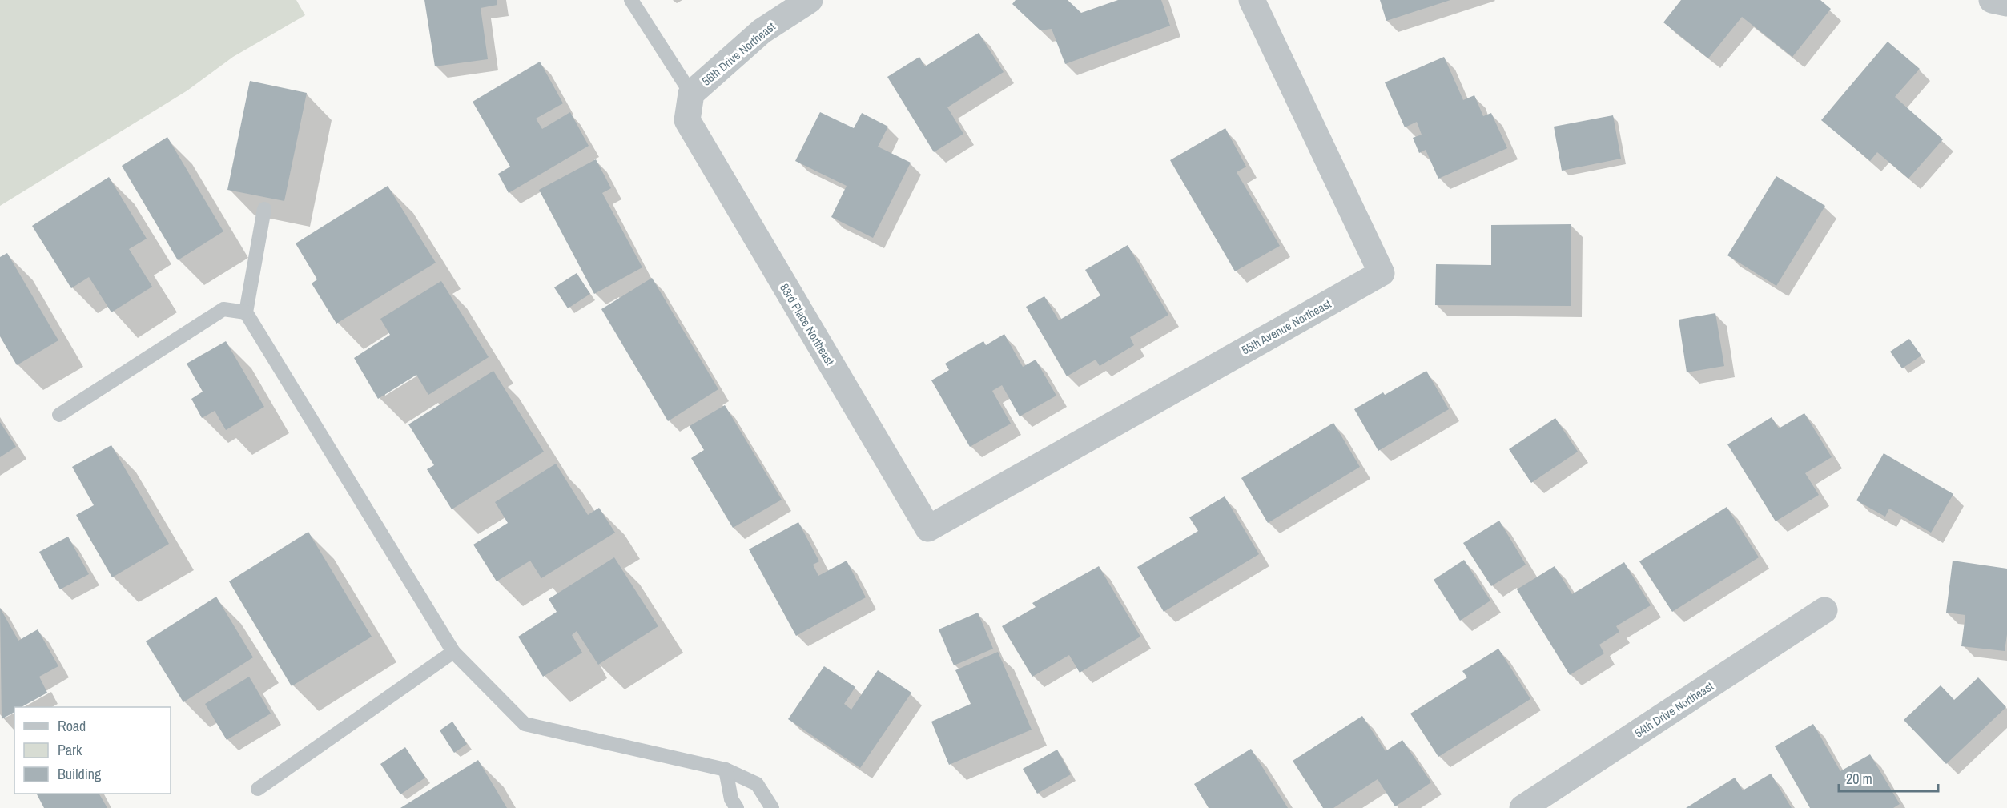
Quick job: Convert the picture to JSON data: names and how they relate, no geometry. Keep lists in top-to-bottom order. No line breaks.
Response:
{"streets":{"street":["56th Drive Northeast","83rd Place Northeast","55th Avenue Northeast","54th Drive Northeast"]},"crossings":[["56th Drive Northeast","83rd Place Northeast"],["83rd Place Northeast","55th Avenue Northeast"]],"legend":["Road","Park","Building"],"scale_bar":"20 m"}
